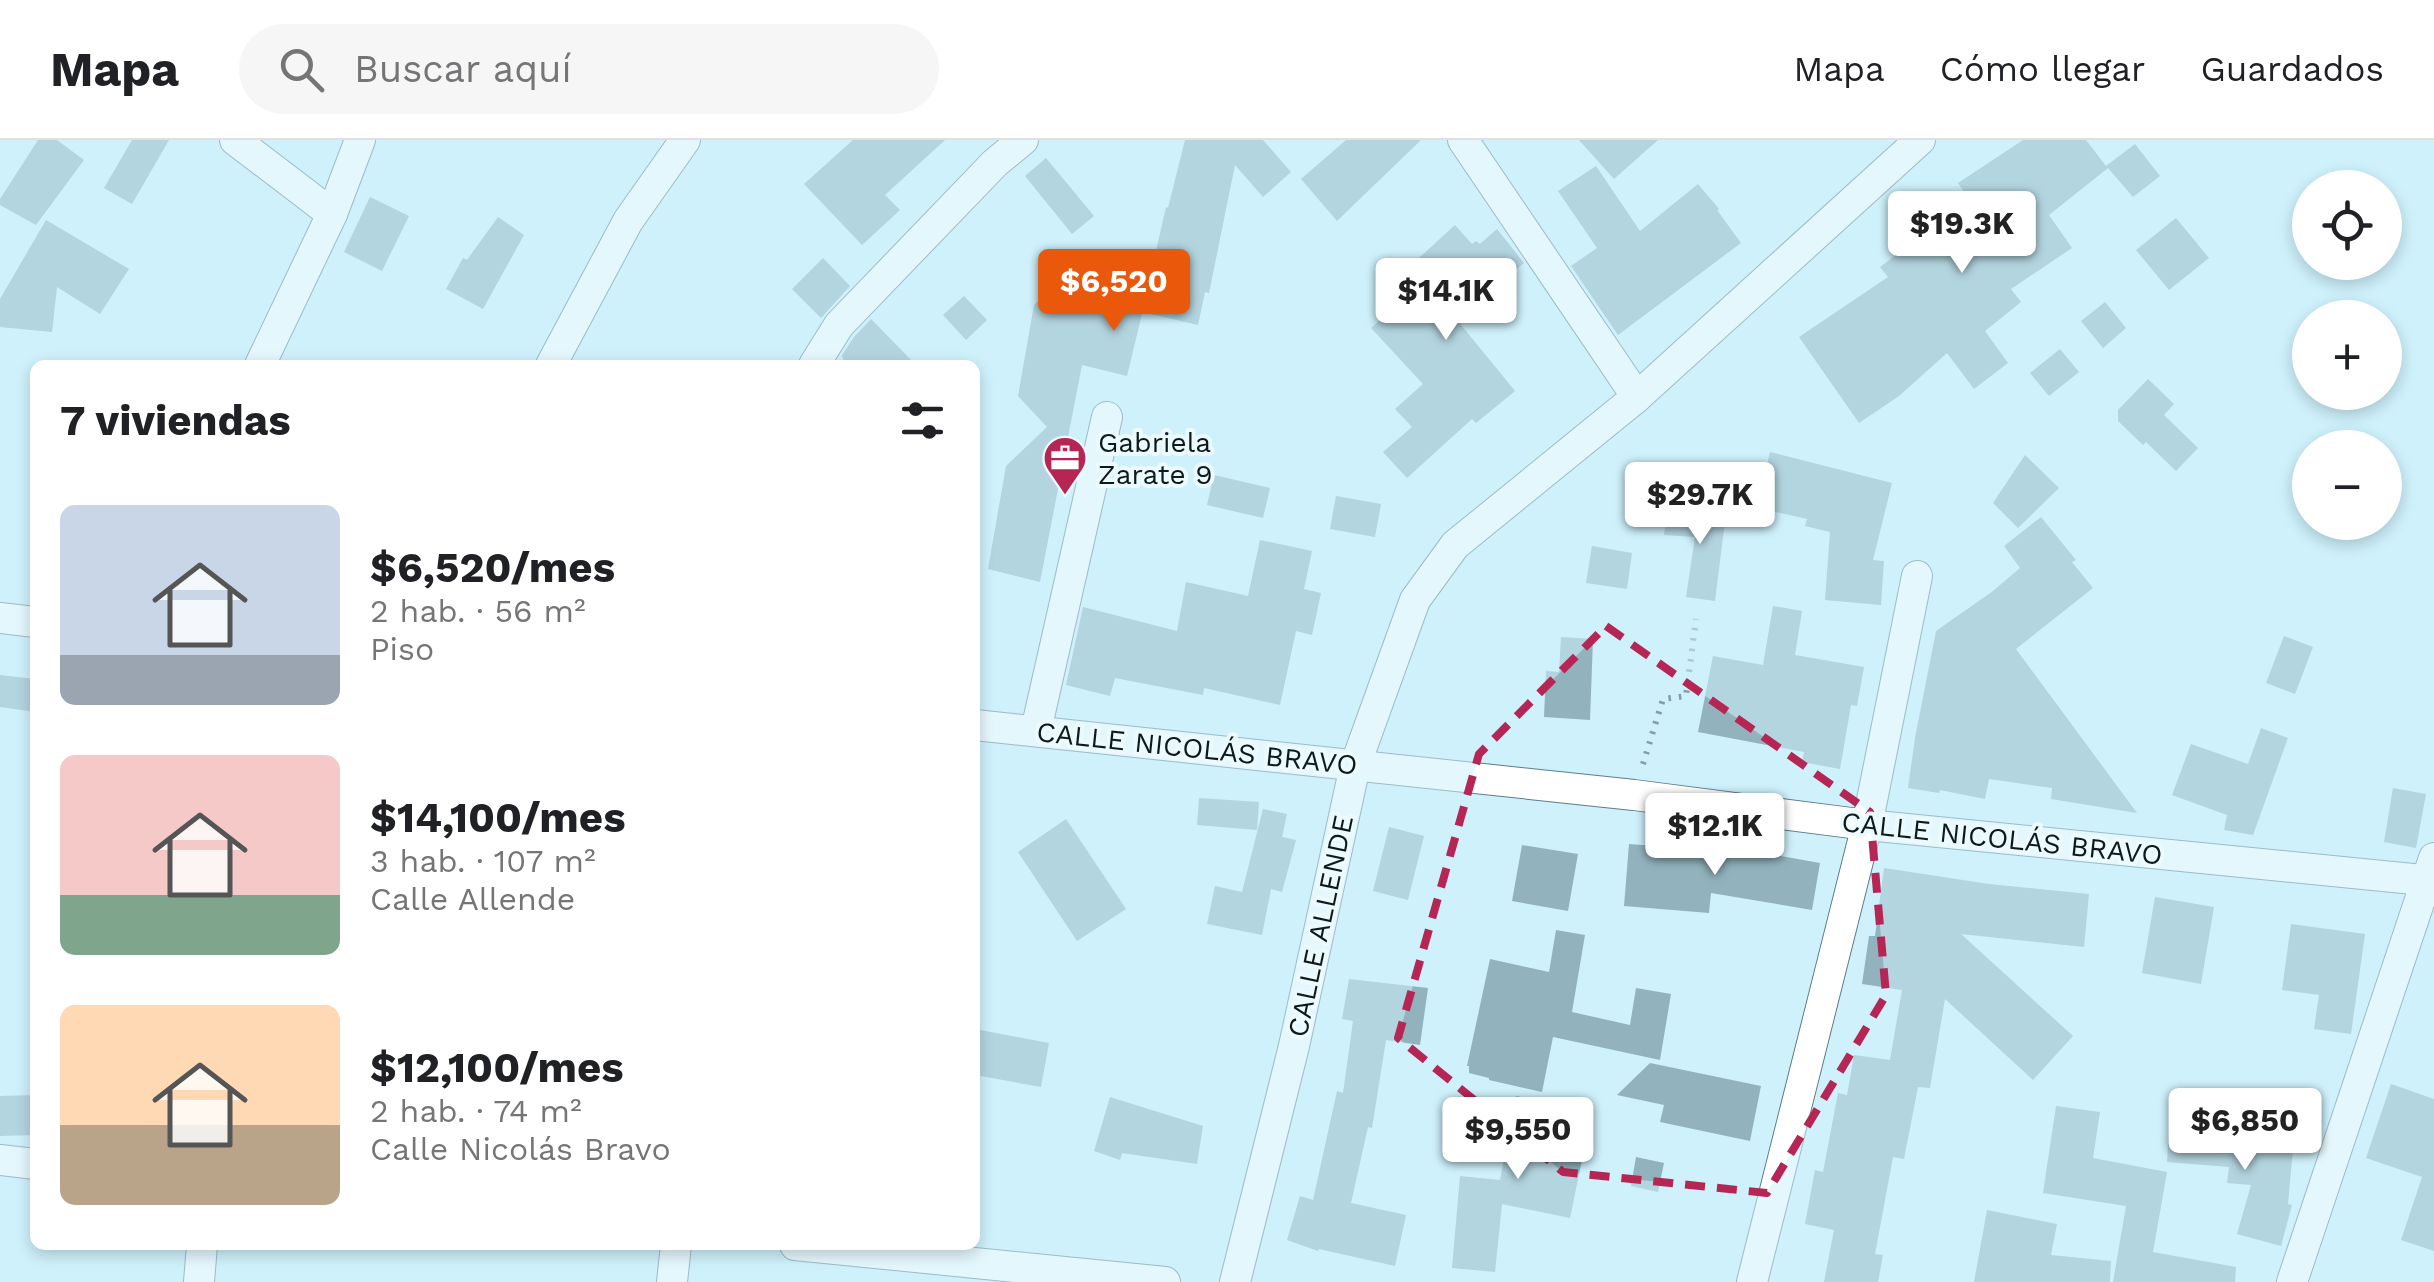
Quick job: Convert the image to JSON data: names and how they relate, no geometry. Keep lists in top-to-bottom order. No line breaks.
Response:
{"streets":{"street":["CALLE NICOLÁS BRAVO","CALLE ALLENDE"]},"crossings":[["CALLE NICOLÁS BRAVO","CALLE ALLENDE"]],"places":{"office":["Gabriela Zarate 9"]},"page":{"header":"Mapa","search":"Buscar aquí","nav":["Mapa","Cómo llegar","Guardados"],"map_buttons":["+","−"],"price":["$19.3K","$6,520","$14.1K","$29.7K","$12.1K","$6,850","$9,550"],"heading":"7 viviendas","list":[{"name":"$6,520/mes","note":"2 hab. · 56 m² · Piso"},{"name":"$14,100/mes","note":"3 hab. · 107 m² · Calle Allende"},{"name":"$12,100/mes","note":"2 hab. · 74 m² · Calle Nicolás Bravo"}]}}
